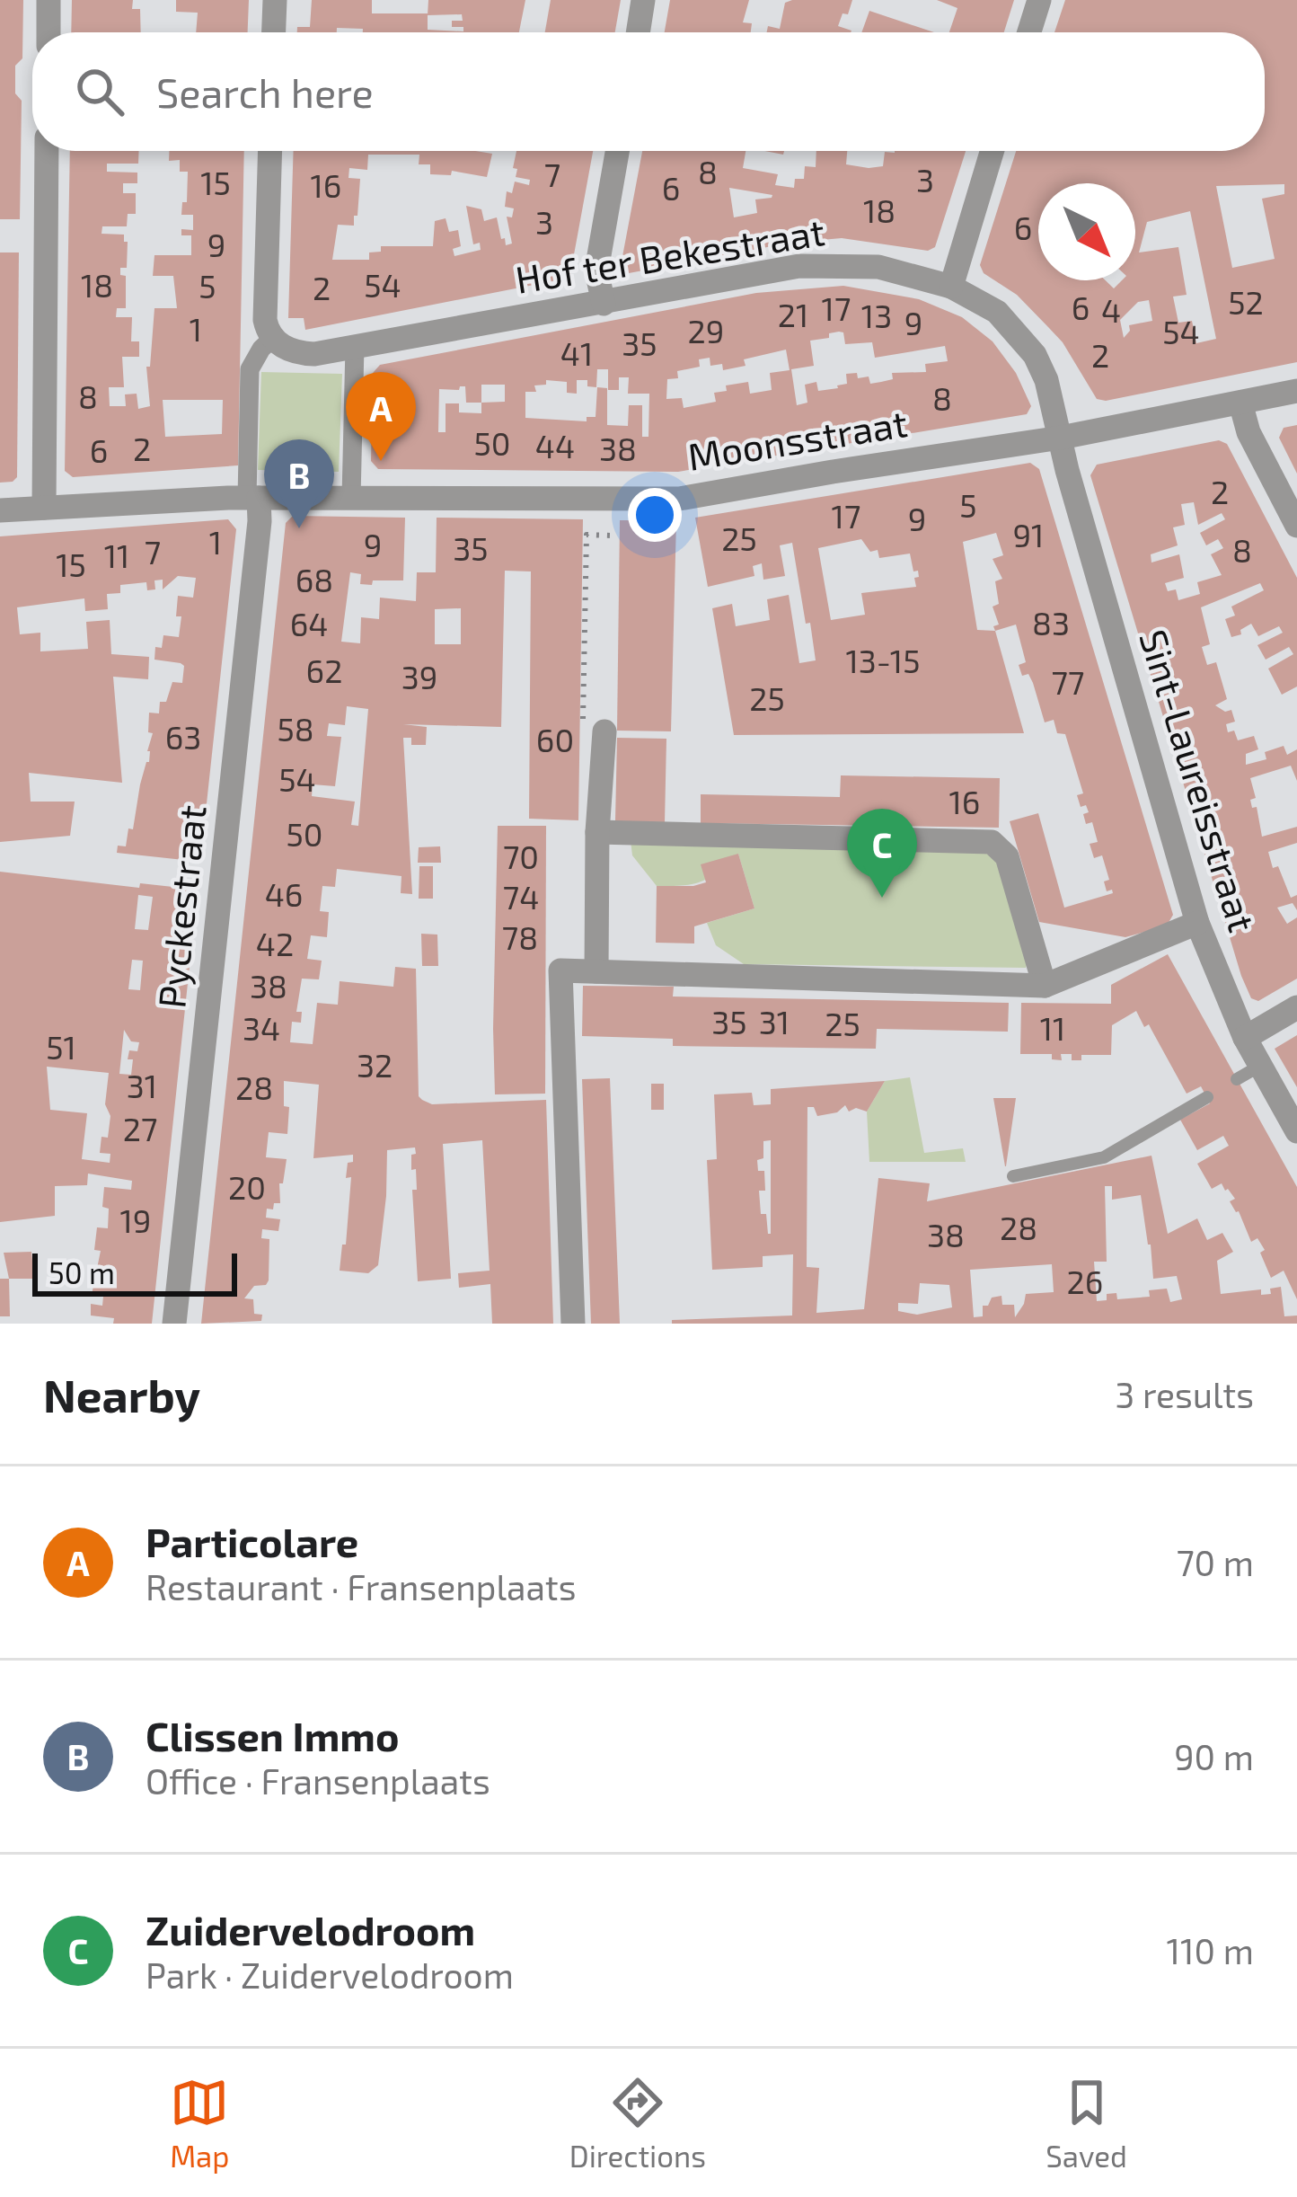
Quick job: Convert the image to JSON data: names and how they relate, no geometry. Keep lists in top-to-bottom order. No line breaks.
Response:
{"streets":{"street":["Hof ter Bekestraat","Moonsstraat","Sint-Laureisstraat","Pyckestraat"]},"crossings":[["Hof ter Bekestraat","Moonsstraat"],["Hof ter Bekestraat","Sint-Laureisstraat"],["Moonsstraat","Sint-Laureisstraat"],["Moonsstraat","Pyckestraat"]],"house_numbers":["8","7","3","15","16","6","18","3","6","9","18","54","5","2","52","6","17","4","21","13","9","1","29","54","35","41","2","8","8","50","44","2","38","6","2","5","17","9","91","25","1","9","35","8","7","11","15","68","83","64","13-15","62","39","77","25","58","63","60","54","16","50","70","46","74","78","42","38","35","31","25","34","11","51","32","31","28","27","20","19","28","38","26"],"scale_bar":"50 m","north":"bottom right","page":{"search":"Search here","pins":["A","B","C"],"scale":"50 m","heading":["Nearby","3 results"],"list":[{"mark":"A","name":"Particolare","note":"Restaurant · Fransenplaats","value":"70 m"},{"mark":"B","name":"Clissen Immo","note":"Office · Fransenplaats","value":"90 m"},{"mark":"C","name":"Zuidervelodroom","note":"Park · Zuidervelodroom","value":"110 m"}],"nav":["Map","Directions","Saved"]}}
